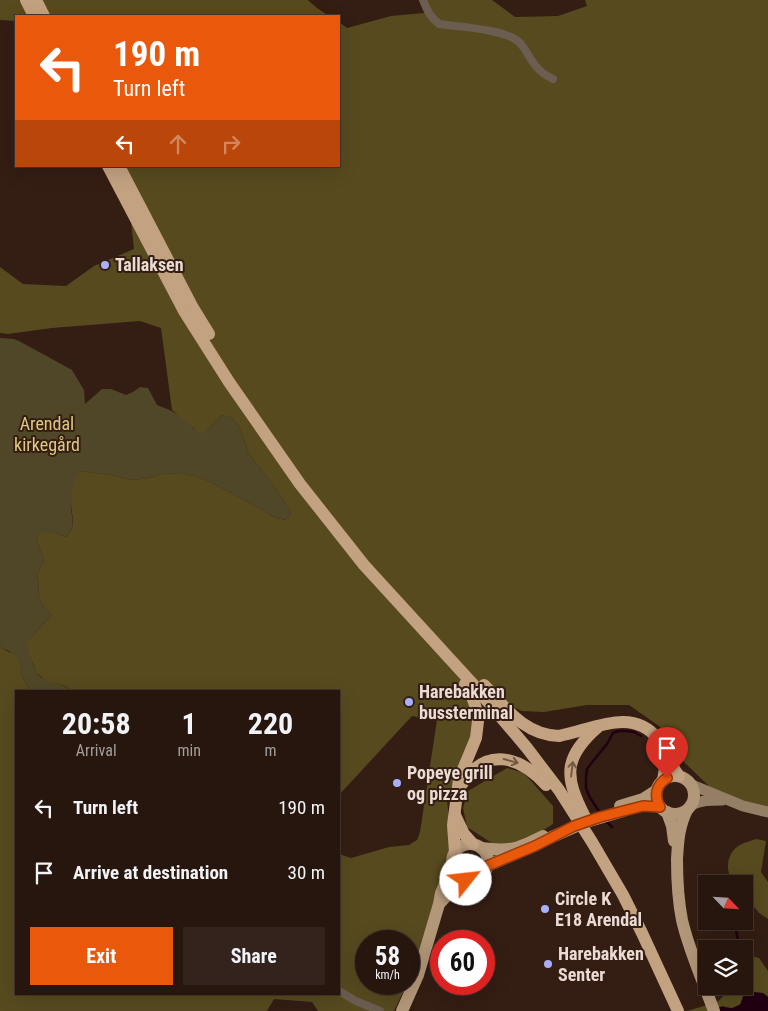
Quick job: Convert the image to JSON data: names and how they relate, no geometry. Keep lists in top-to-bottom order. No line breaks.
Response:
{"parks":["Arendal kirkegård"],"places":["Tallaksen","Harebakken bussterminal","Popeye grill og pizza","Circle K E18 Arendal","Harebakken Senter"],"north":"bottom right","page":{"turn":["190 m","Turn left"],"eta":["20:58","Arrival","1","min","220","m"],"list":[{"name":"Turn left","value":"190 m"},{"name":"Arrive at destination","value":"30 m"}],"buttons":["Exit","Share"],"speed":"58 km/h","limit":"60"}}
